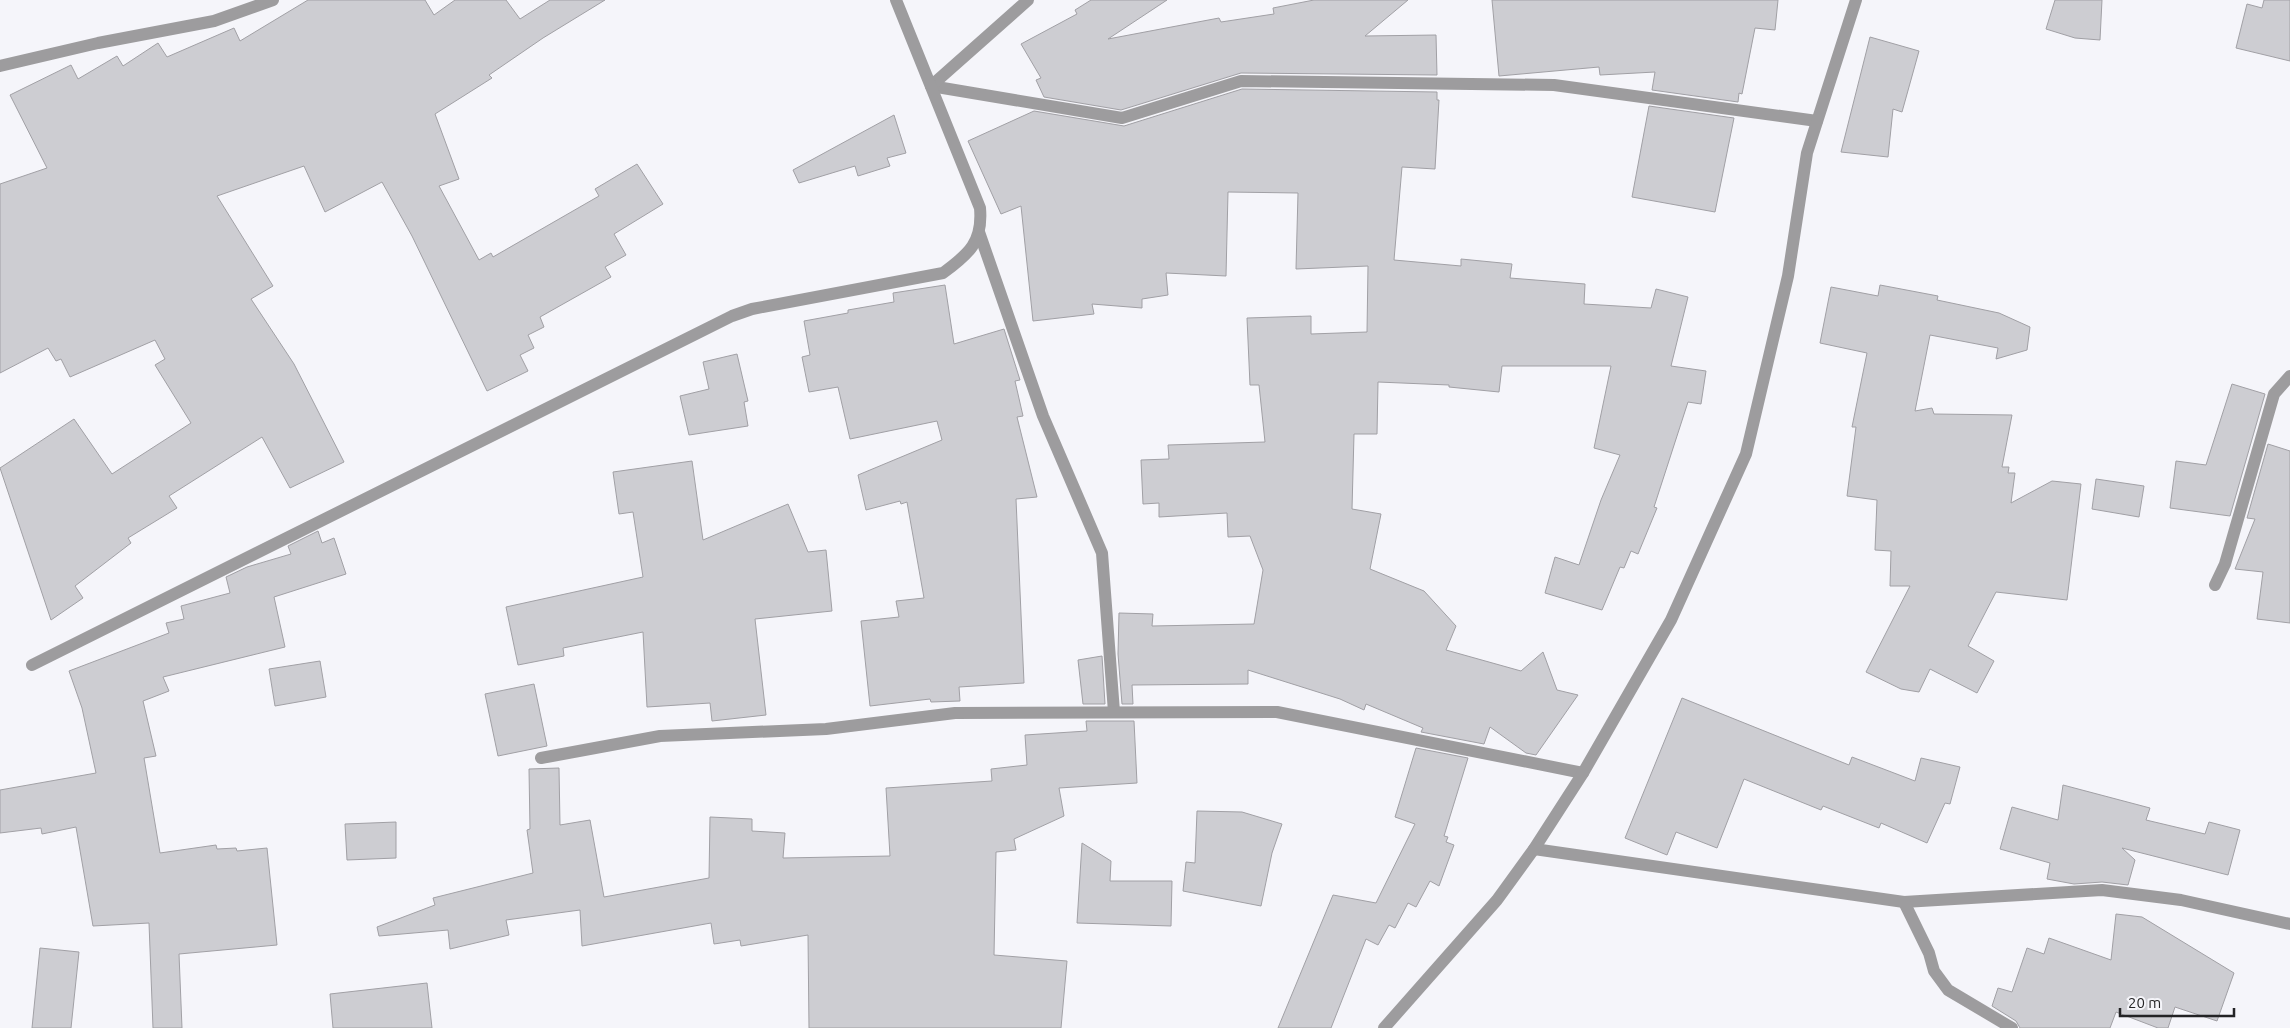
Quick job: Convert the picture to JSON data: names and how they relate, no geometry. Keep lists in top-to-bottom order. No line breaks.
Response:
{"scale_bar":"20 m"}
